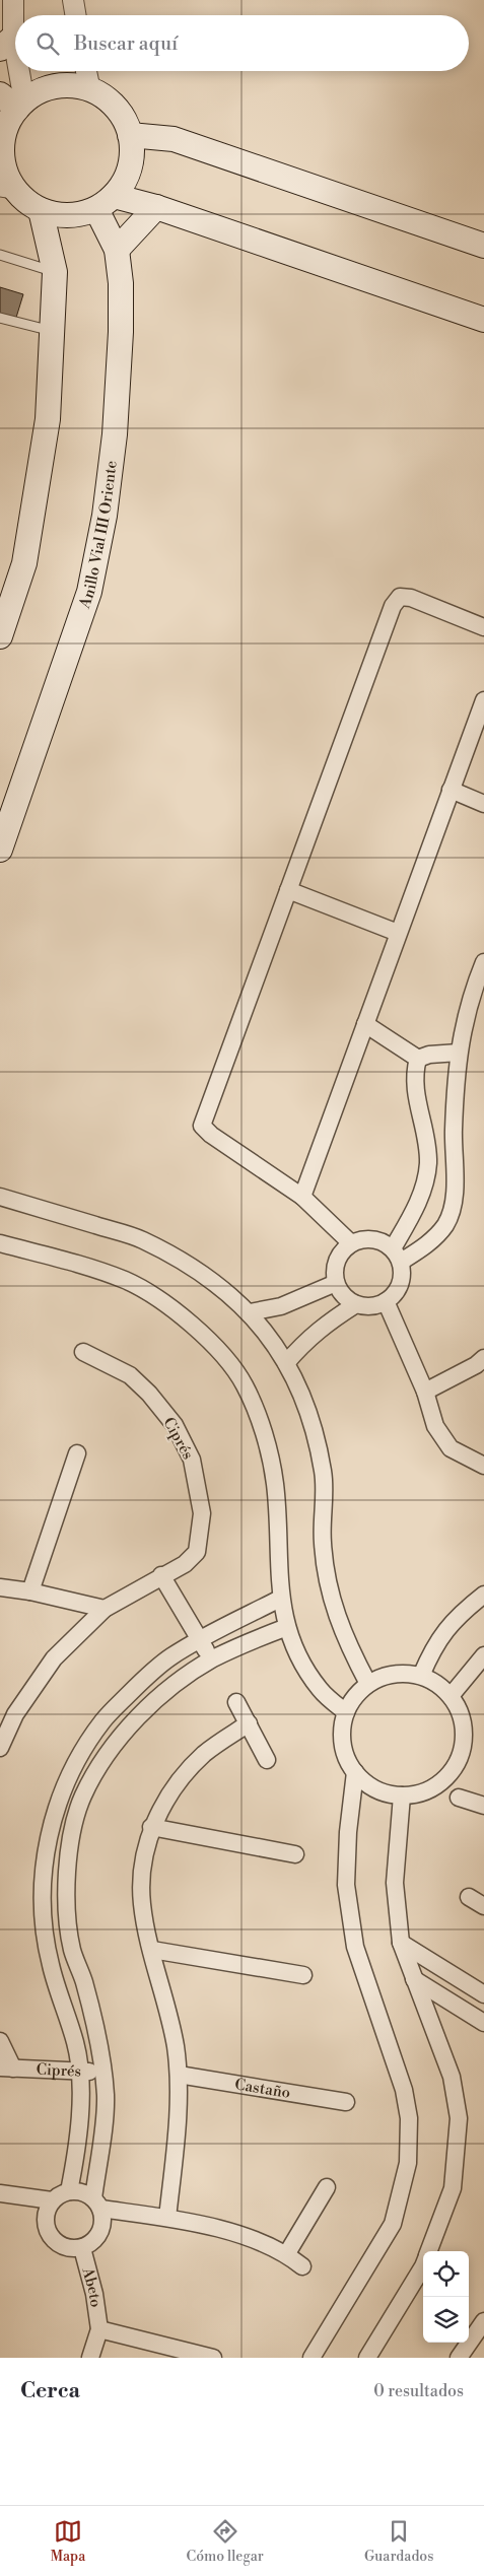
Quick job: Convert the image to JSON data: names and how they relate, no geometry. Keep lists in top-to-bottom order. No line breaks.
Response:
{"streets":{"main road":["Anillo Vial III Oriente"],"street":["Ciprés","Castaño","Abeto"]},"page":{"search":"Buscar aquí","heading":["Cerca","0 resultados"],"nav":["Mapa","Cómo llegar","Guardados"]}}
